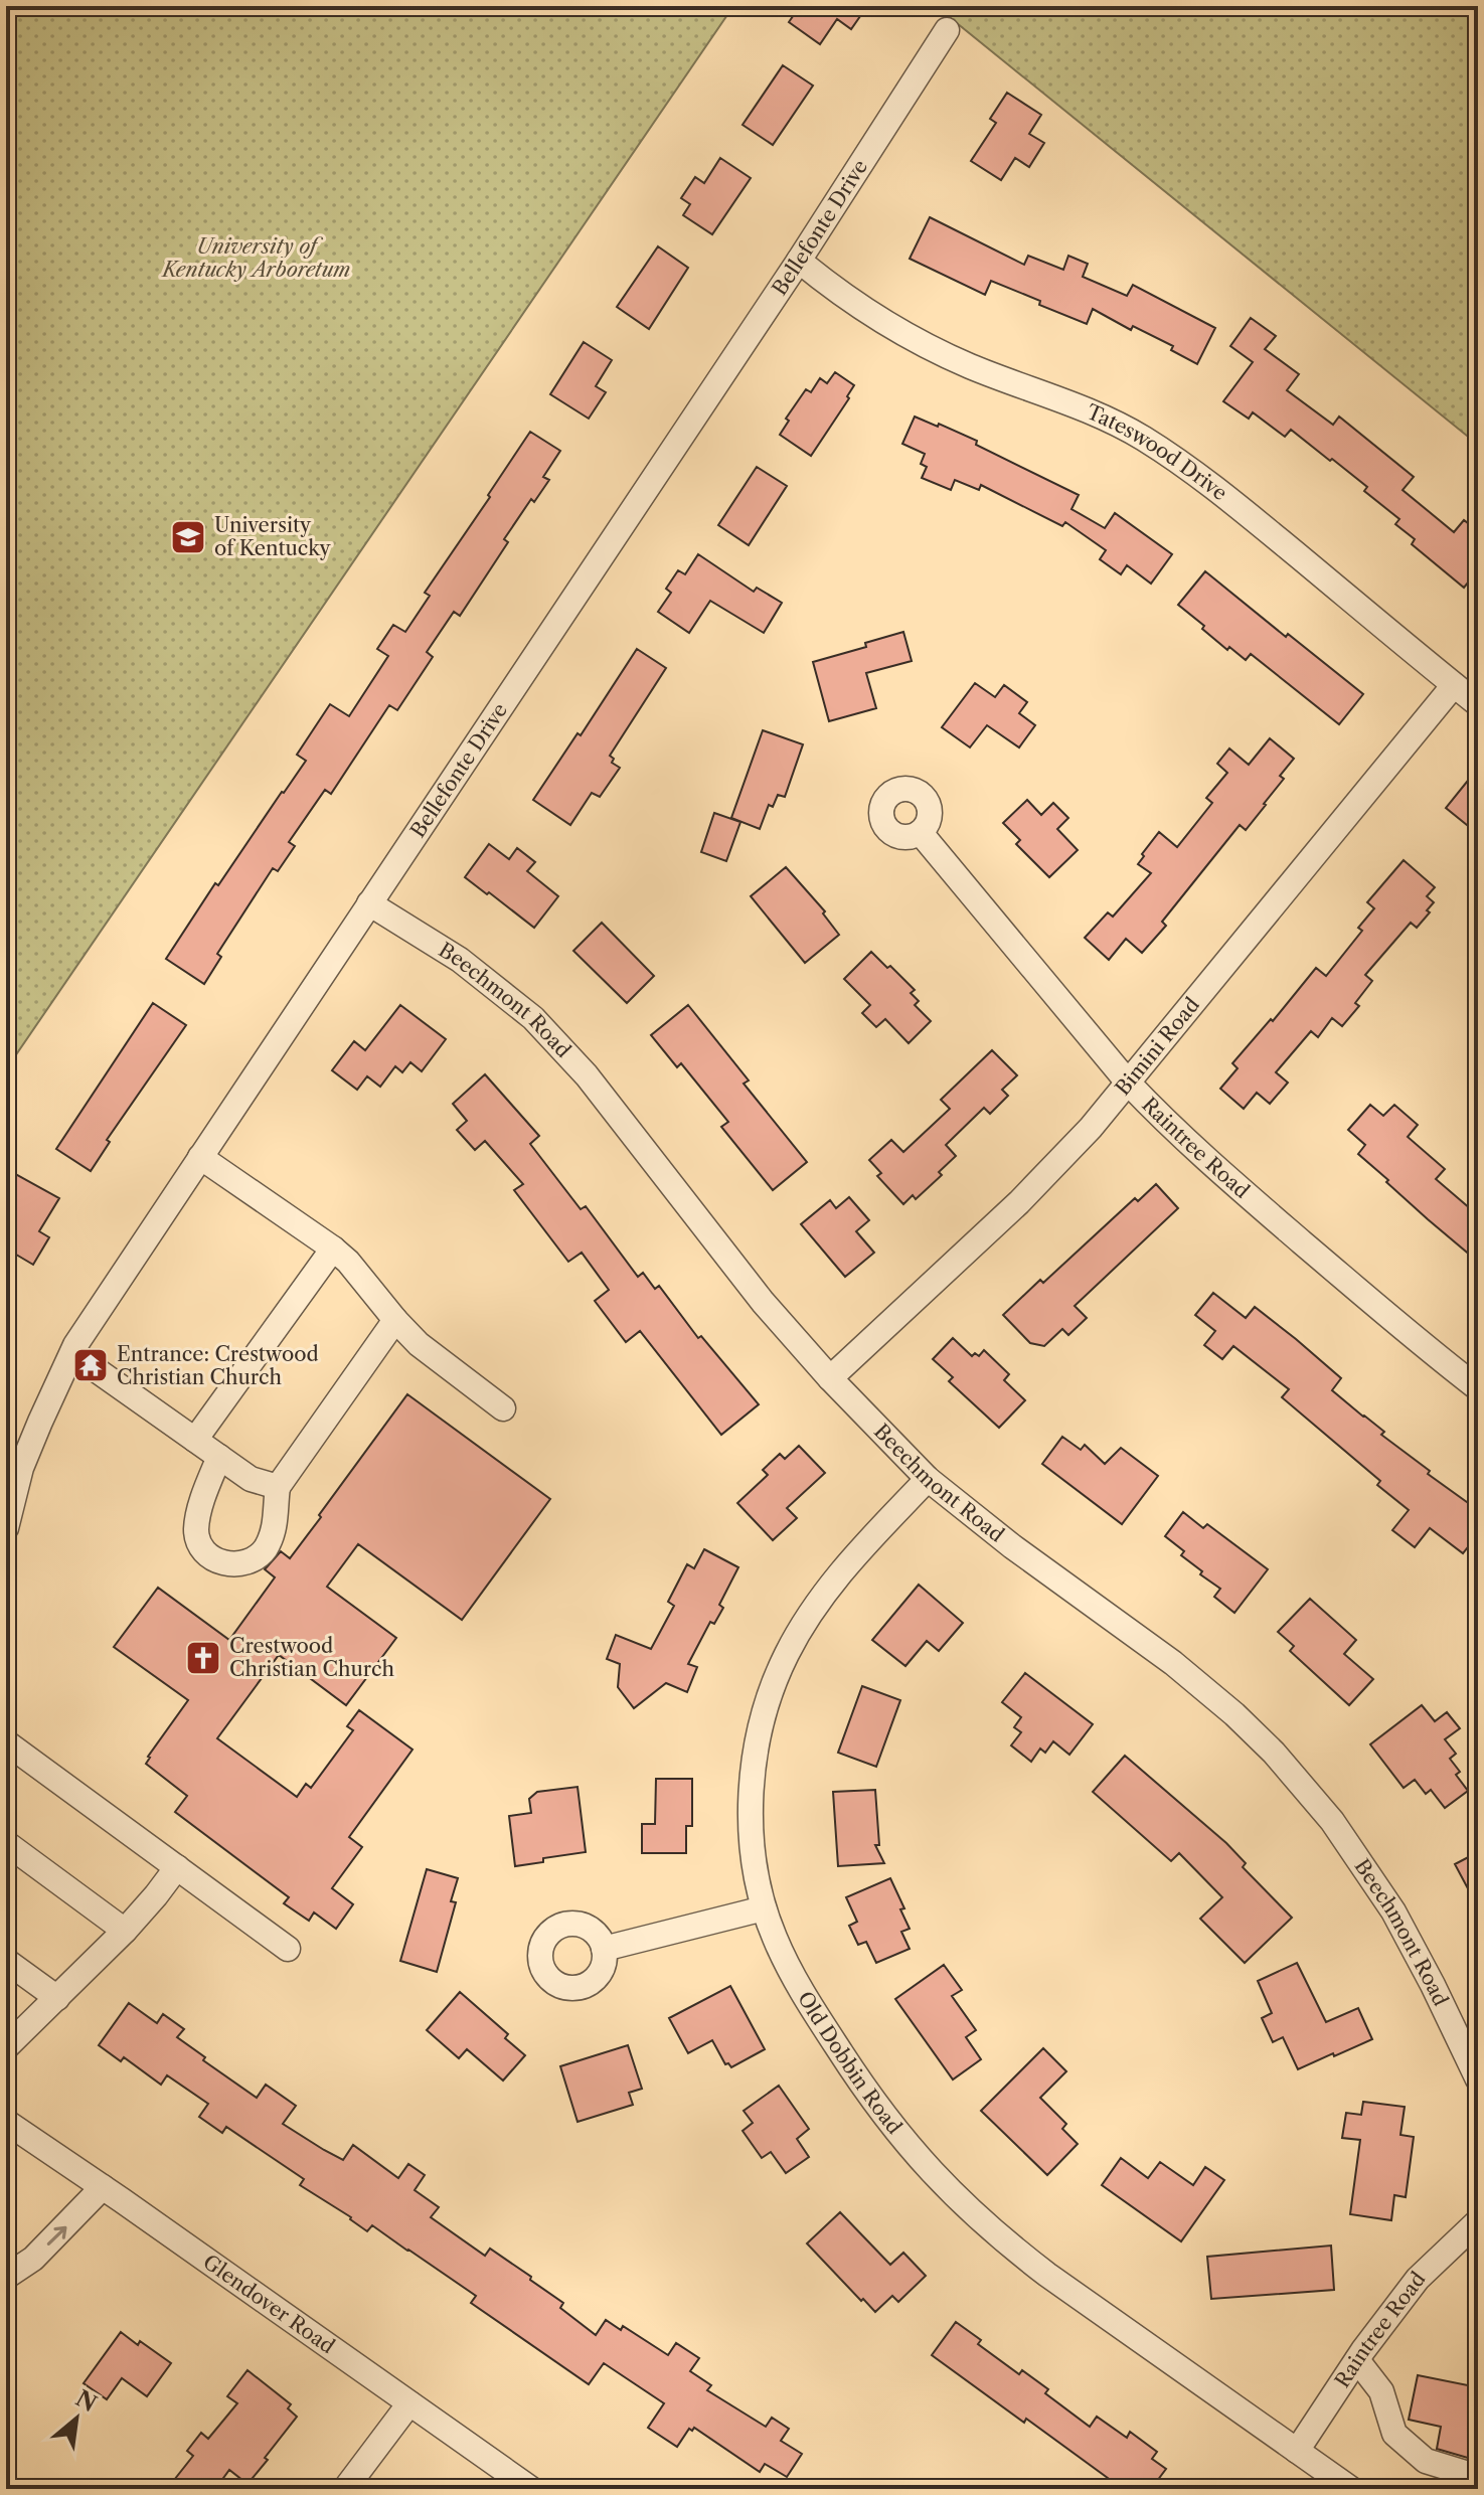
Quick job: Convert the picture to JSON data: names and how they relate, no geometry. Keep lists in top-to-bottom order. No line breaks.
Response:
{"streets":{"street":["Bellefonte Drive","Tateswood Drive","Beechmont Road","Bimini Road","Raintree Road","Old Dobbin Road","Glendover Road"]},"crossings":[["Bellefonte Drive","Tateswood Drive"],["Bellefonte Drive","Beechmont Road"],["Tateswood Drive","Bimini Road"],["Beechmont Road","Bimini Road"],["Beechmont Road","Old Dobbin Road"],["Bimini Road","Raintree Road"],["Raintree Road","Old Dobbin Road"]],"parks":["University of Kentucky Arboretum"],"places":{"school or university":["University of Kentucky"],"temple":["Entrance: Crestwood Christian Church"],"church":["Crestwood Christian Church"]},"north":"top right"}
